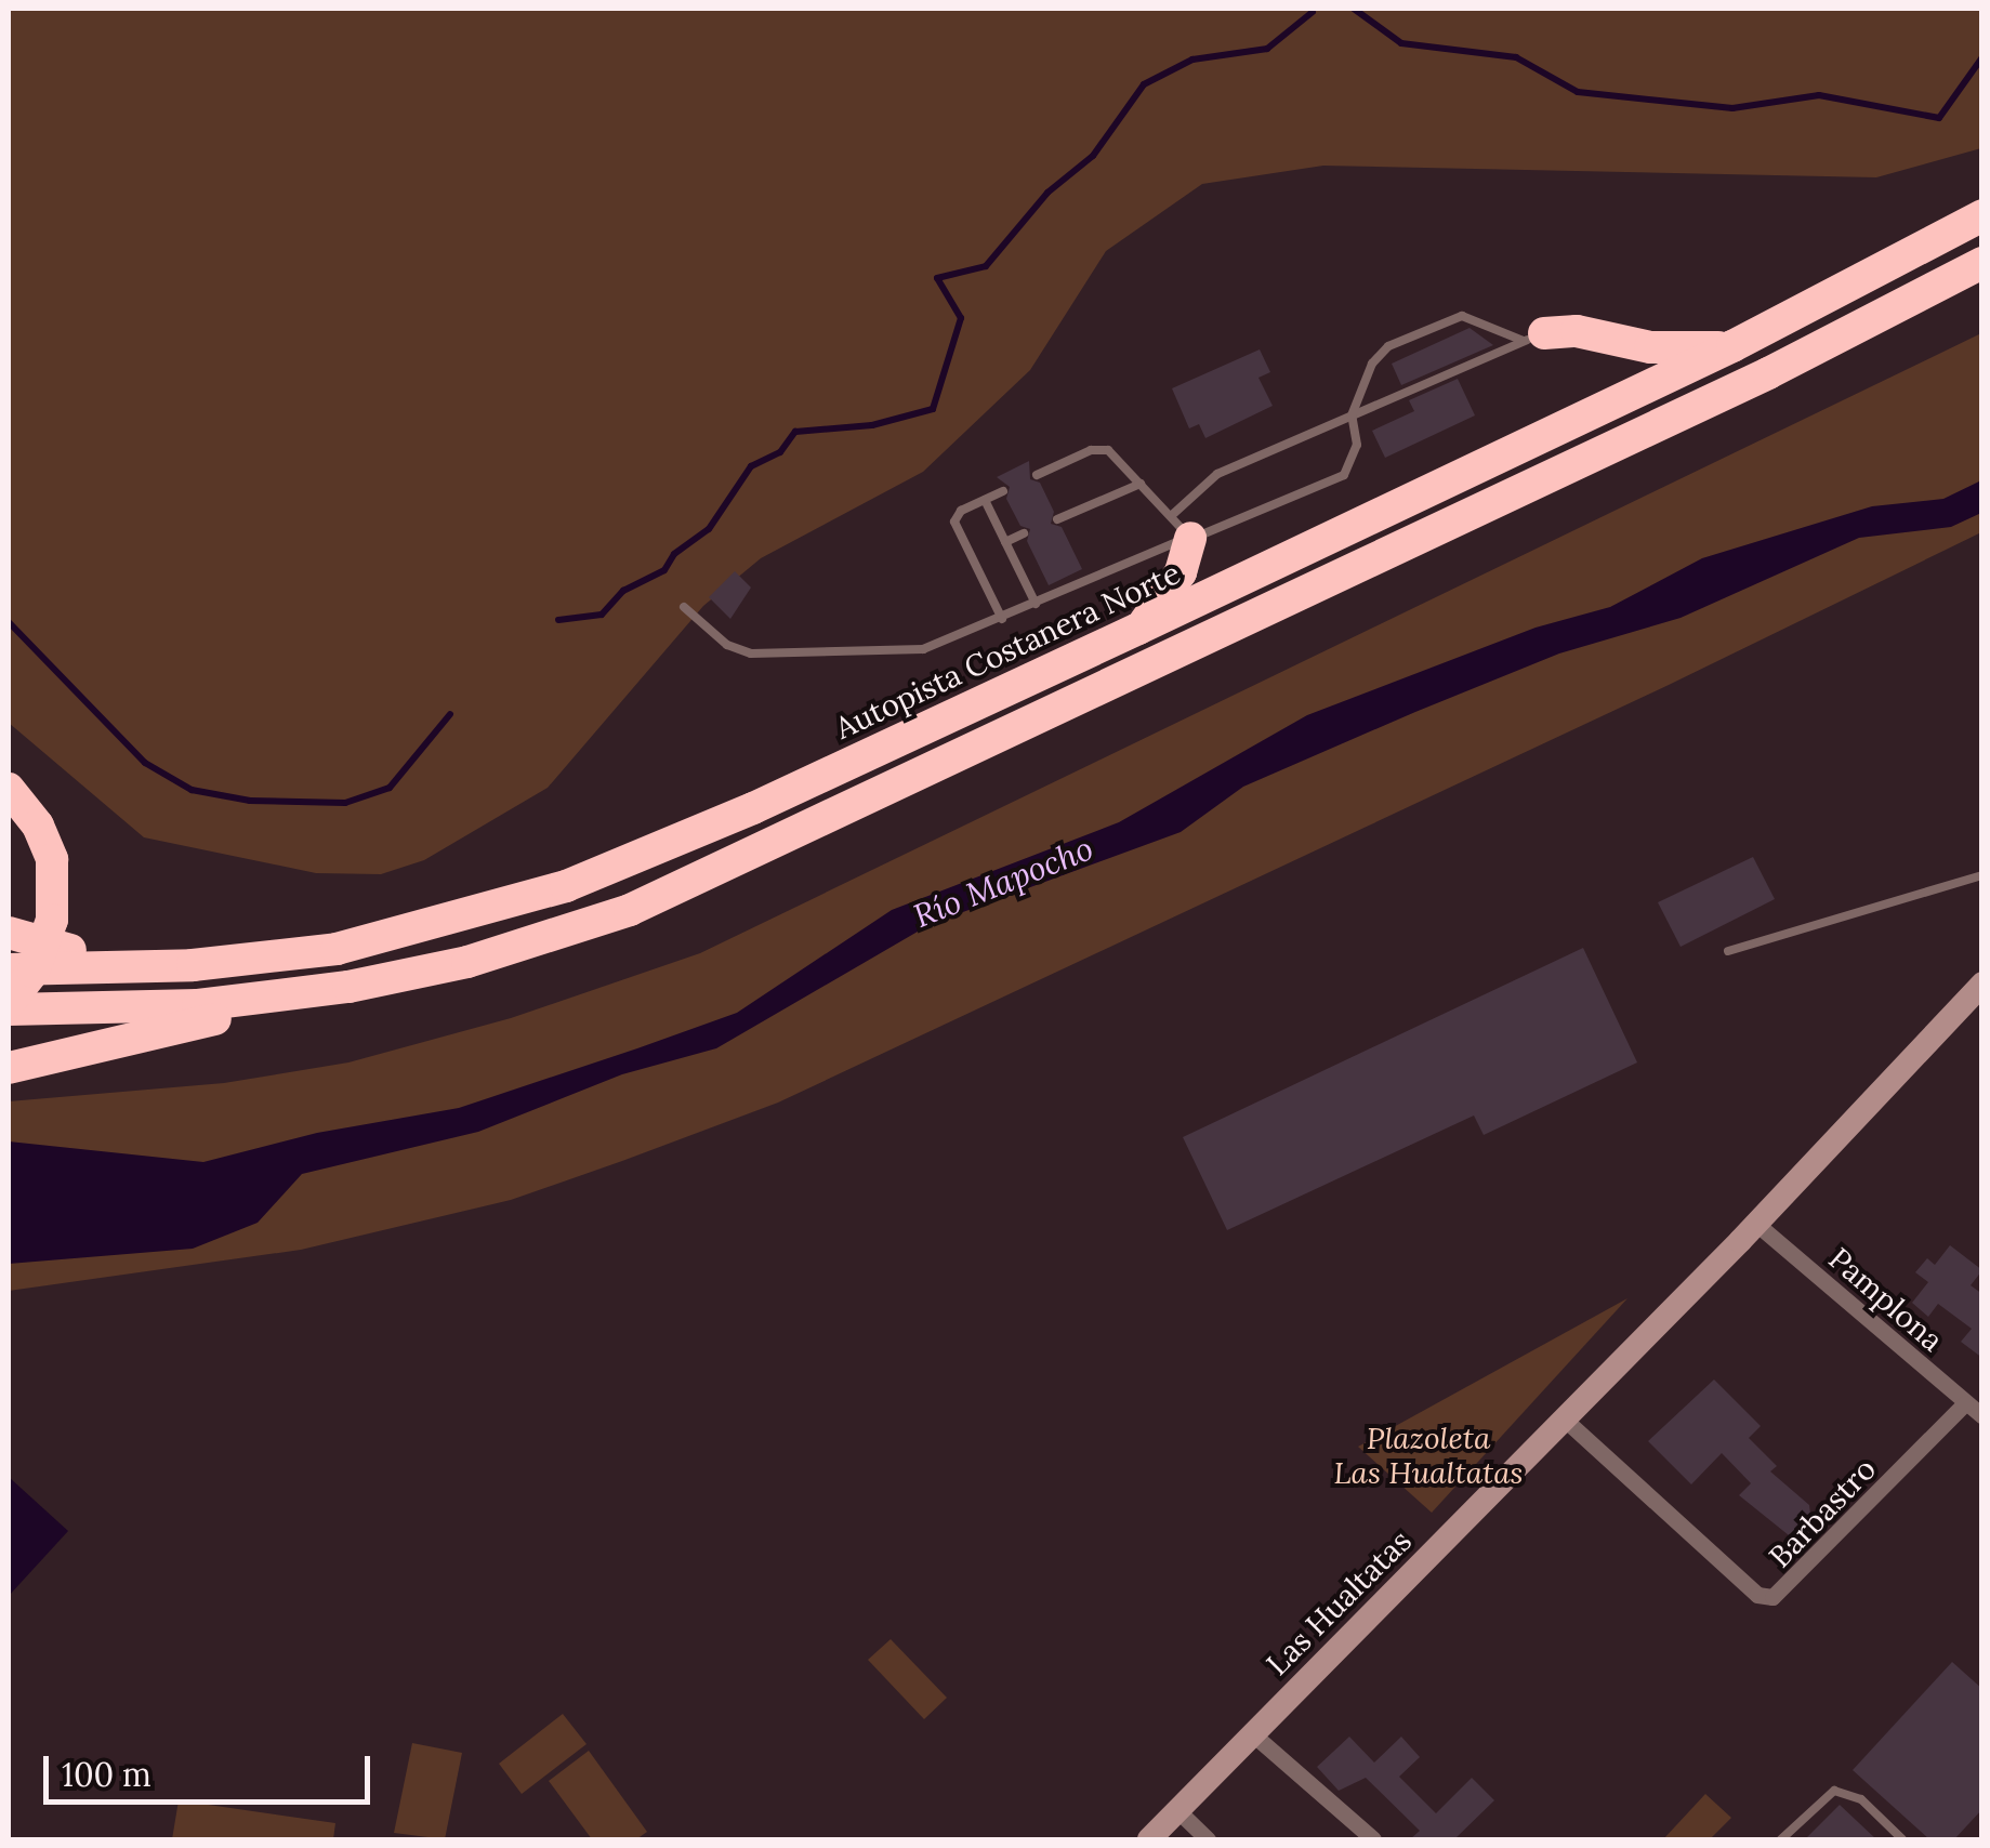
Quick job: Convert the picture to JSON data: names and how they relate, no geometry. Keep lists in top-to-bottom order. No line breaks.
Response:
{"streets":{"highway":["Autopista Costanera Norte"],"street":["Pamplona","Barbastro","Las Hualtatas"]},"crossings":[["Pamplona","Barbastro"],["Pamplona","Las Hualtatas"],["Barbastro","Las Hualtatas"]],"water":["Río Mapocho"],"parks":["Plazoleta Las Hualtatas"],"scale_bar":"100 m"}
